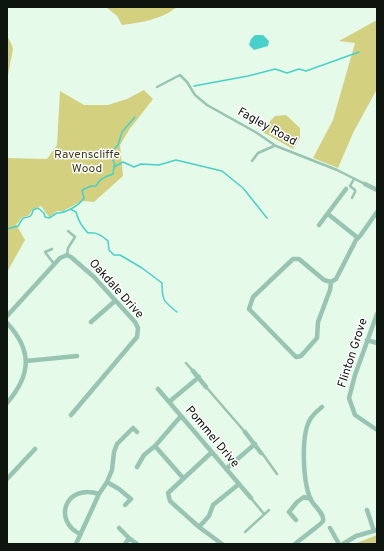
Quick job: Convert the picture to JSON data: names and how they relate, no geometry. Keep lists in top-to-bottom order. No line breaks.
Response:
{"streets":{"street":["Fagley Road","Oakdale Drive","Flinton Grove","Pommel Drive"]},"parks":["Ravenscliffe Wood"]}
